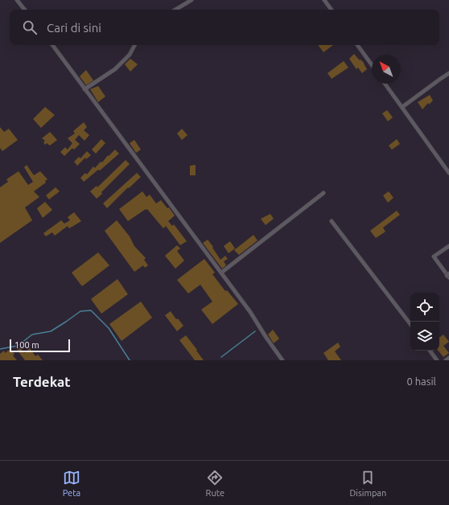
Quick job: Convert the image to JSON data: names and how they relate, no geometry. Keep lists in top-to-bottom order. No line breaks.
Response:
{"scale_bar":"100 m","north":"top left","page":{"search":"Cari di sini","scale":"100 m","heading":["Terdekat","0 hasil"],"nav":["Peta","Rute","Disimpan"]}}
